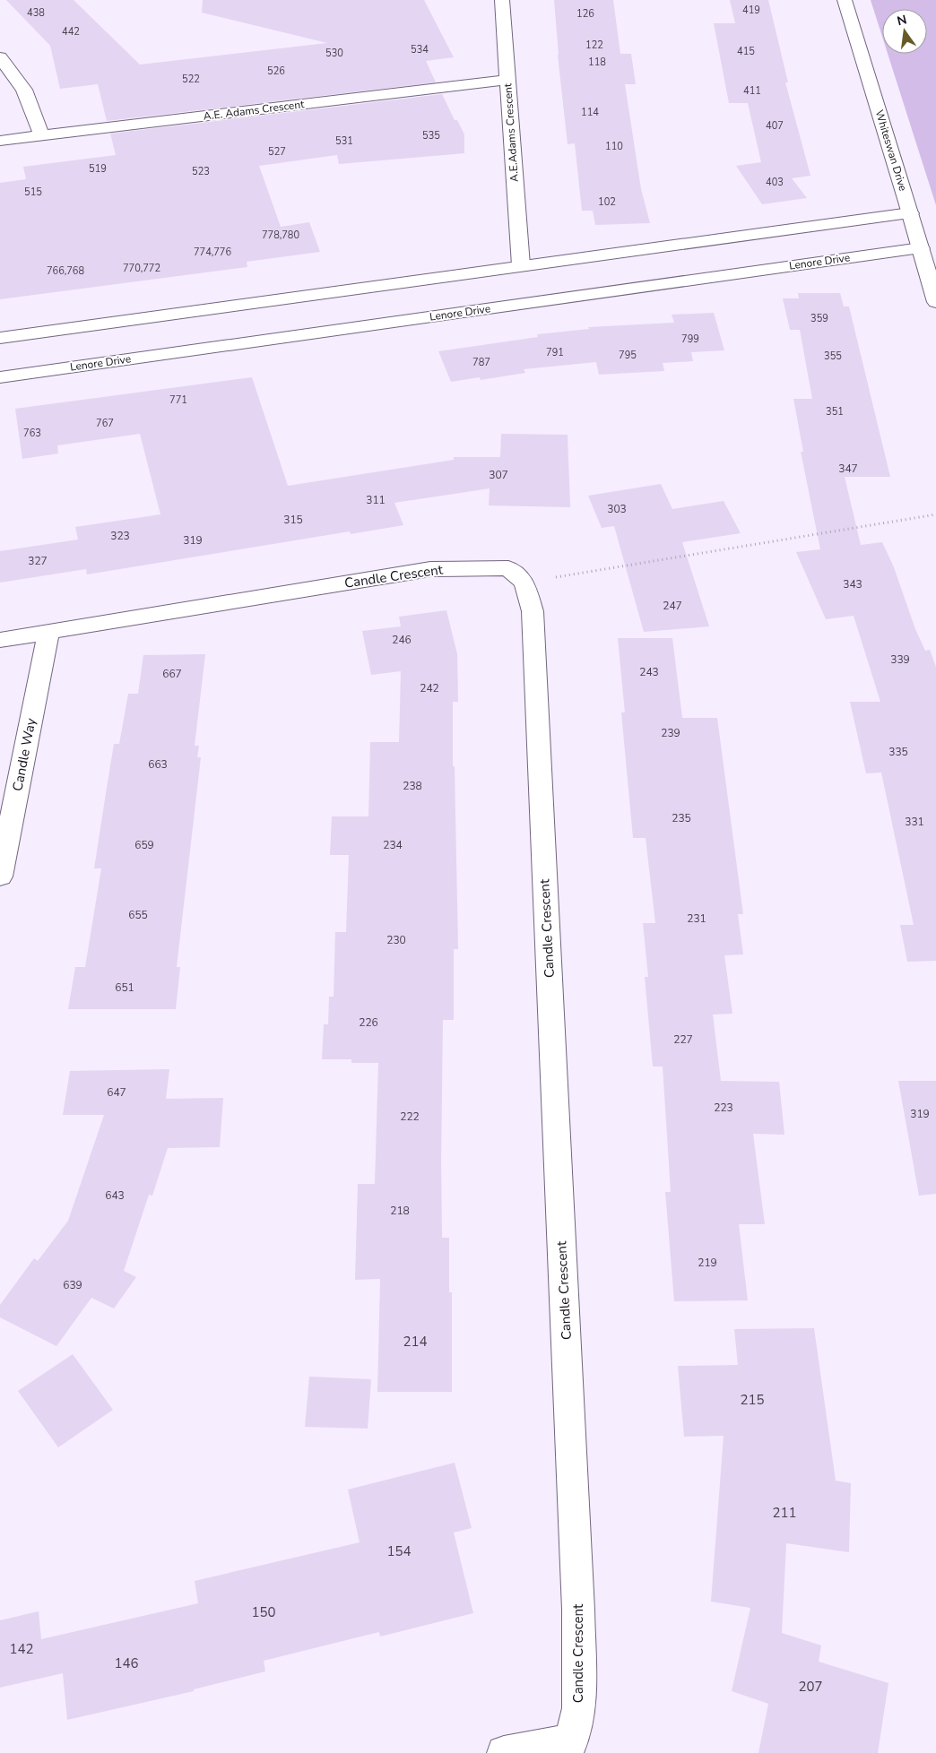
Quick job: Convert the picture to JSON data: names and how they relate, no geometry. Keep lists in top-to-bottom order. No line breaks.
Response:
{"streets":{"street":["A.E. Adams Crescent","A.E.Adams Crescent","Whiteswan Drive","Lenore Drive","Candle Crescent","Candle Way"]},"crossings":[["A.E. Adams Crescent","A.E.Adams Crescent"],["Whiteswan Drive","Lenore Drive"],["Candle Crescent","Candle Way"]],"house_numbers":["419","438","126","442","122","534","415","530","118","526","522","411","114","407","535","531","110","527","519","523","403","515","102","778,780","774,776","770,772","766,768","359","799","791","795","355","787","771","351","767","763","347","307","311","303","315","323","319","327","343","247","246","339","243","667","242","239","335","663","238","235","331","659","234","655","231","230","651","226","227","647","223","319","222","643","218","219","639","214","215","211","154","150","142","146","207"],"north":"top"}
